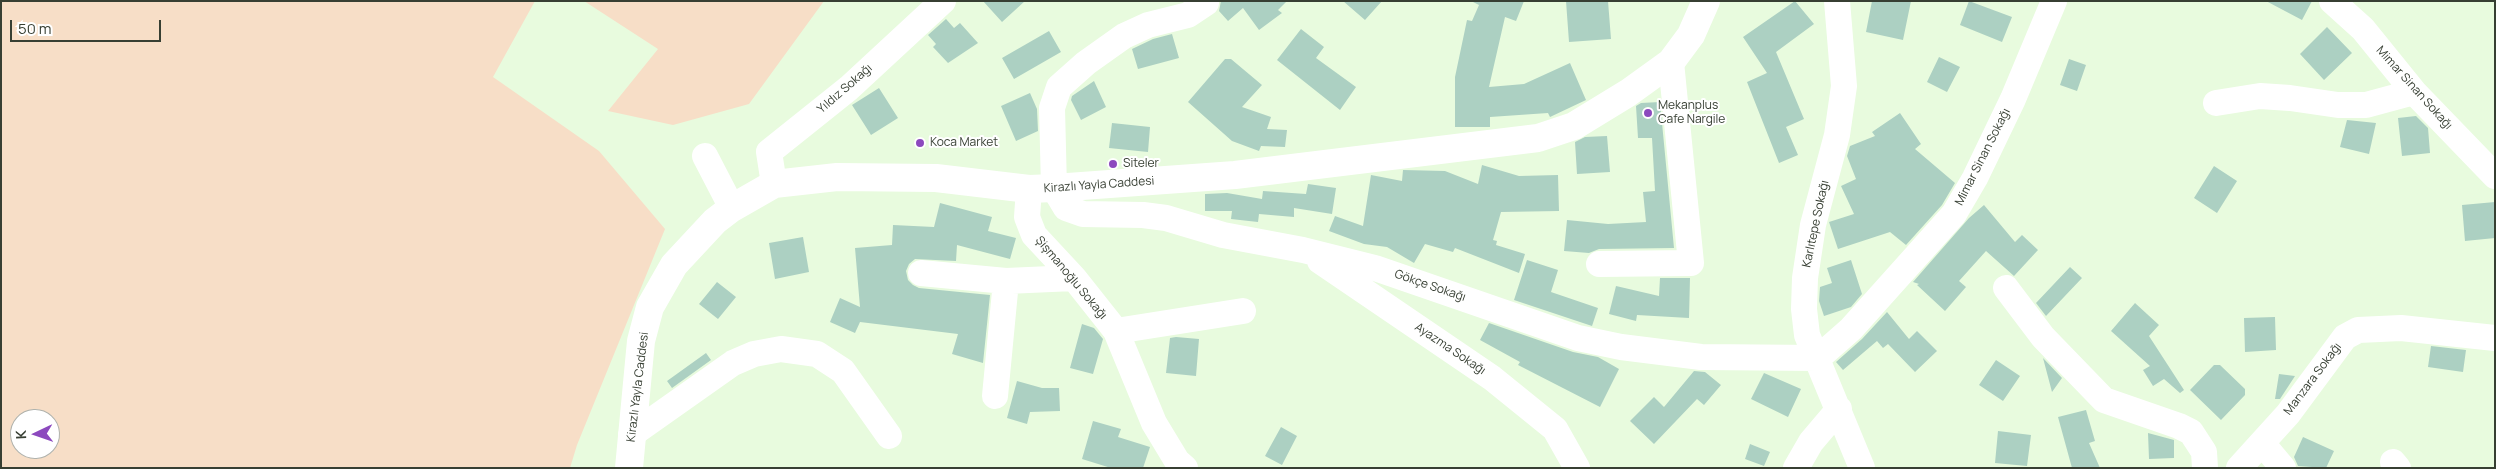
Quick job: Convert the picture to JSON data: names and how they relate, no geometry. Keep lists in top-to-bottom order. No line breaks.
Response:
{"streets":{"main road":["Kirazlı Yayla Caddesi"],"street":["Mimar Sinan Sokağı","Yıldız Sokağı","Karlıtepe Sokağı","Şişmanoğlu Sokağı","Gökçe Sokağı","Ayazma Sokağı","Manzara Sokağı"]},"crossings":[["Mimar Sinan Sokağı","Karlıtepe Sokağı"],["Mimar Sinan Sokağı","Gökçe Sokağı"],["Yıldız Sokağı","Kirazlı Yayla Caddesi"],["Kirazlı Yayla Caddesi","Şişmanoğlu Sokağı"],["Kirazlı Yayla Caddesi","Gökçe Sokağı"],["Karlıtepe Sokağı","Gökçe Sokağı"],["Şişmanoğlu Sokağı","Gökçe Sokağı"],["Gökçe Sokağı","Ayazma Sokağı"]],"places":["Mekanplus Cafe Nargile","Koca Market","Siteler"],"scale_bar":"50 m","north":"left"}
